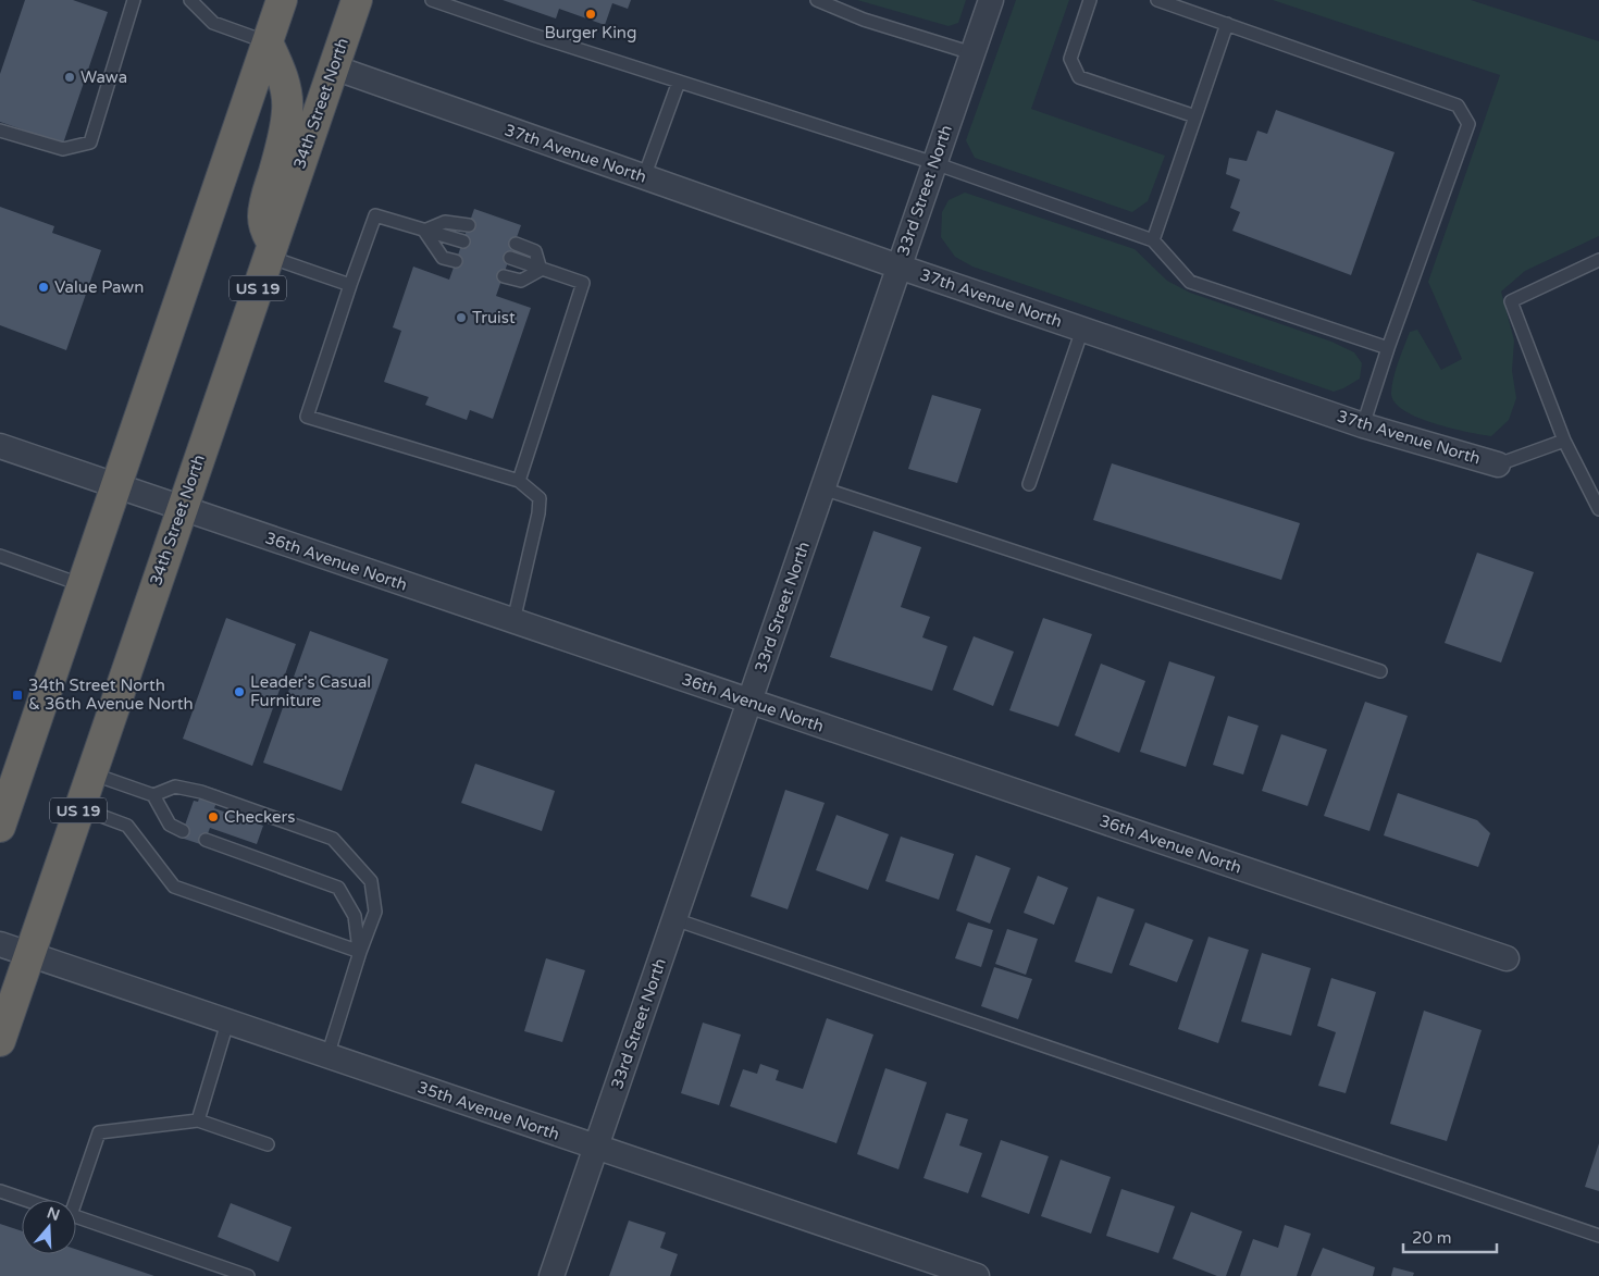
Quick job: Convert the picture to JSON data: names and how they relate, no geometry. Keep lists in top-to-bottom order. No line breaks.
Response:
{"streets":{"highway":["34th Street North","US 19"],"street":["37th Avenue North","33rd Street North","36th Avenue North","35th Avenue North"]},"crossings":[["34th Street North","37th Avenue North"],["34th Street North","36th Avenue North"],["34th Street North","35th Avenue North"],["37th Avenue North","33rd Street North"],["33rd Street North","36th Avenue North"],["33rd Street North","35th Avenue North"]],"places":{"other":["Burger King","Wawa","Value Pawn","Truist","Leader's Casual Furniture","Checkers"],"transit":["34th Street North & 36th Avenue North"]},"scale_bar":"20 m","north":"top"}
